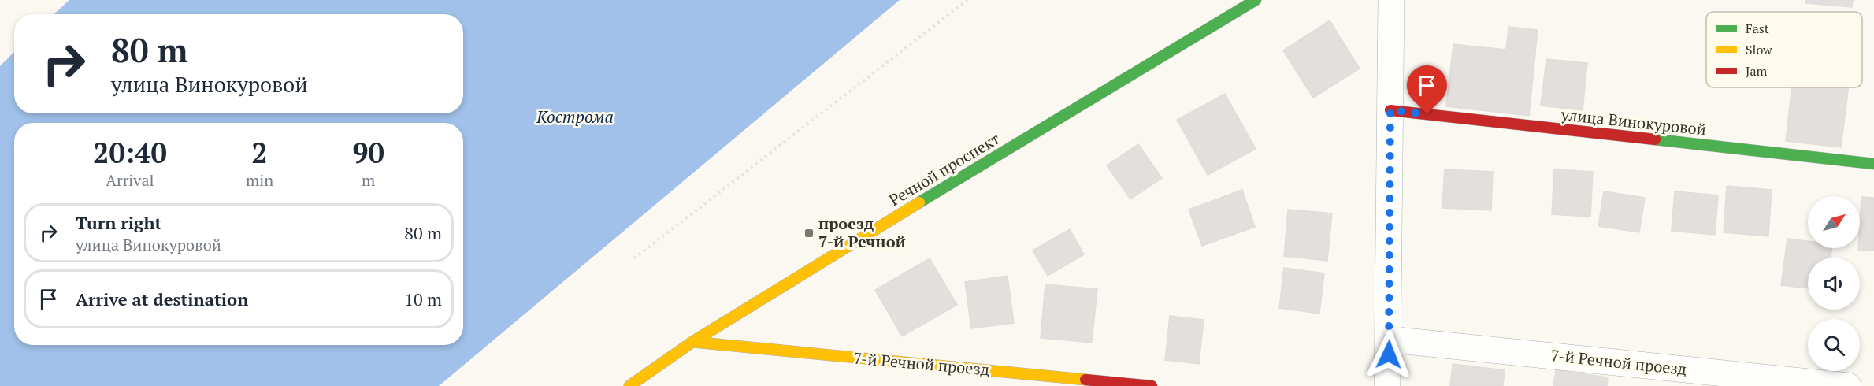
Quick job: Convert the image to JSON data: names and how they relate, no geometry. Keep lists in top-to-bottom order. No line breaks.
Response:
{"streets":{"street":["улица Винокуровой","Речной проспект","7-й Речной проезд"]},"crossings":[["Речной проспект","7-й Речной проезд"]],"water":["Кострома"],"places":{"transit":["проезд 7-й Речной"]},"legend":["Fast","Slow","Jam"],"north":"top right","page":{"turn":["80 m","улица Винокуровой"],"eta":["20:40","Arrival","2","min","90","m"],"list":[{"name":"Turn right","note":"улица Винокуровой","value":"80 m"},{"name":"Arrive at destination","value":"10 m"}]}}
